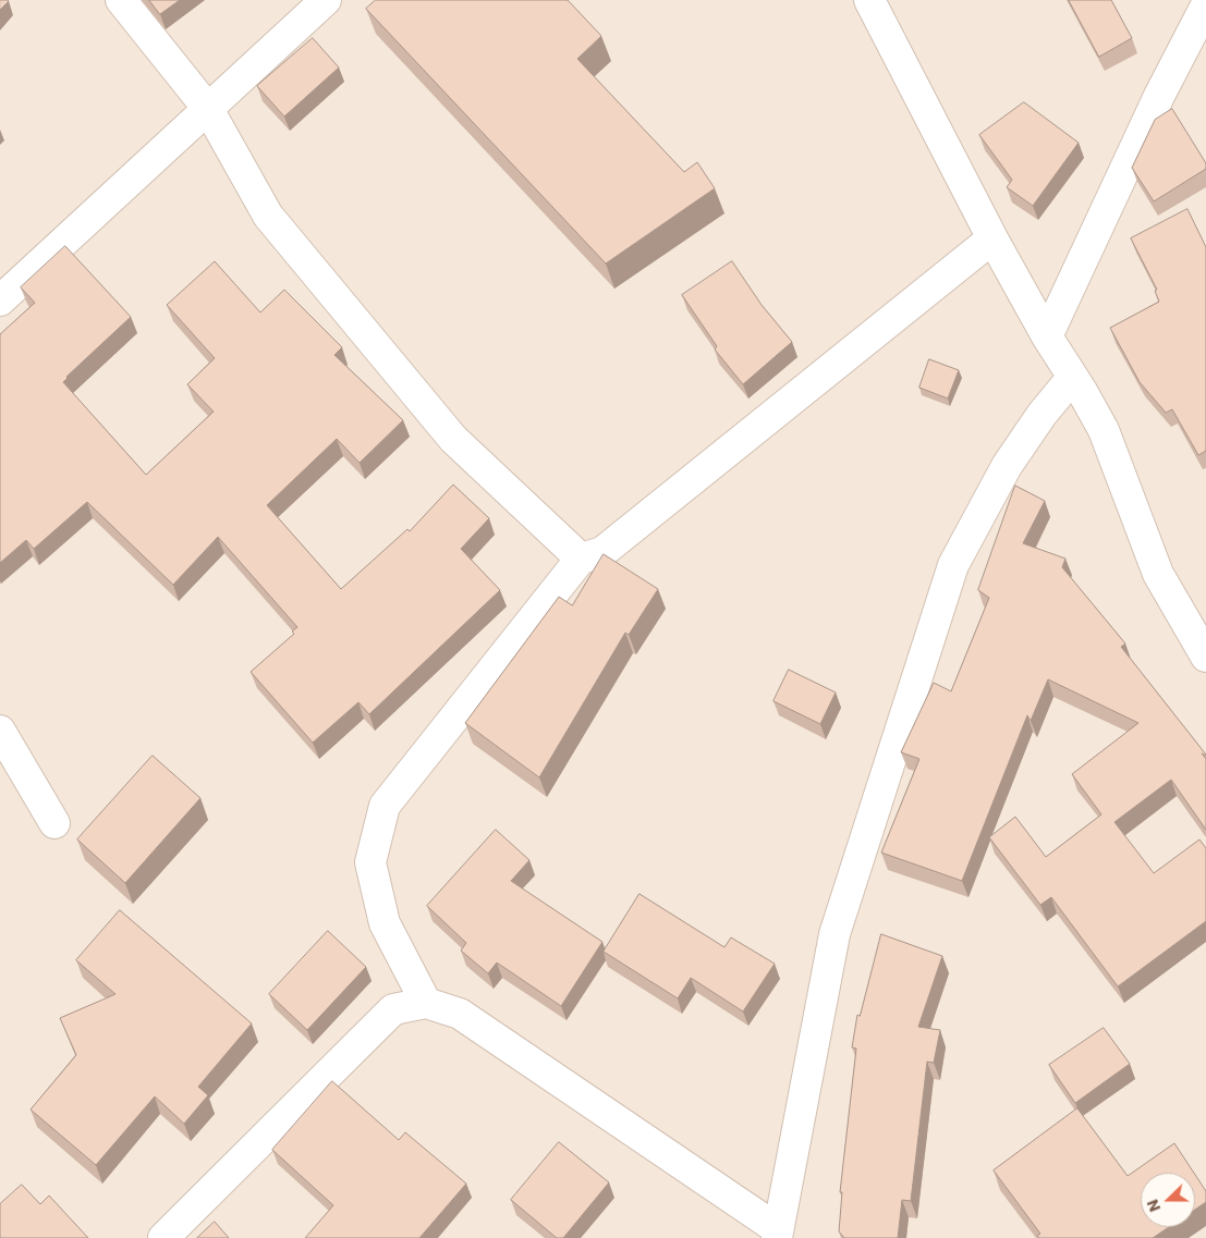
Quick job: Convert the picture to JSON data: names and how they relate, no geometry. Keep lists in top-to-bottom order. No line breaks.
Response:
{"north":"left"}
